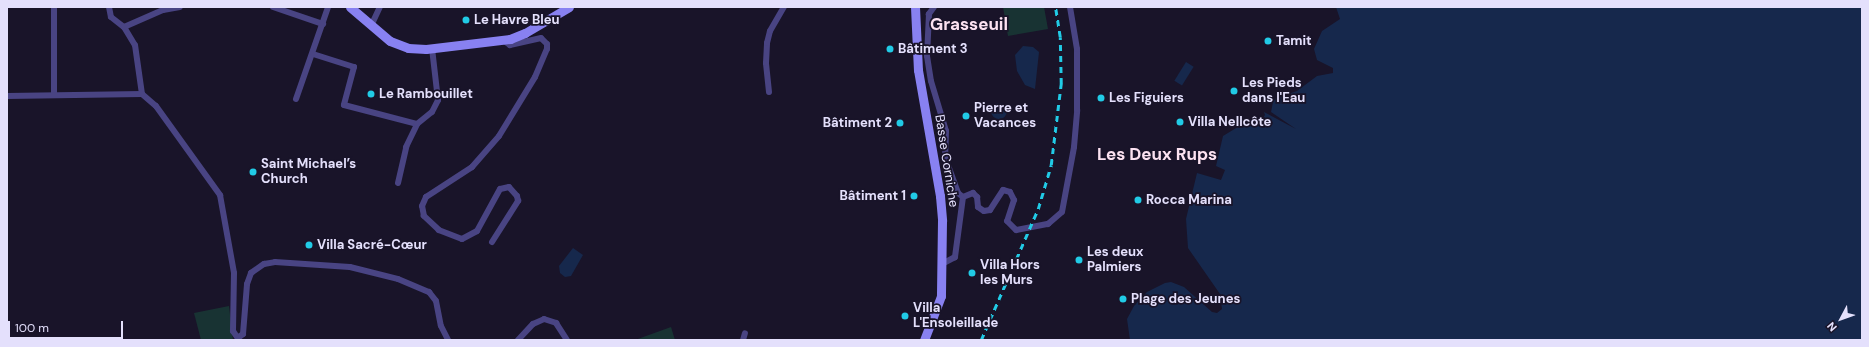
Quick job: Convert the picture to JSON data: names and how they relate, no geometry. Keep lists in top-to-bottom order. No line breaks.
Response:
{"streets":{"main road":["Basse Corniche"]},"districts":["Grasseuil","Les Deux Rups"],"places":["Le Havre Bleu","Tamit","Bâtiment 3","Les Pieds dans l'Eau","Le Rambouillet","Les Figuiers","Pierre et Vacances","Villa Nellcôte","Bâtiment 2","Saint Michael’s Church","Bâtiment 1","Rocca Marina","Villa Sacré-Cœur","Les deux Palmiers","Villa Hors les Murs","Plage des Jeunes","Villa L'Ensoleillade"],"scale_bar":"100 m","north":"bottom left"}
